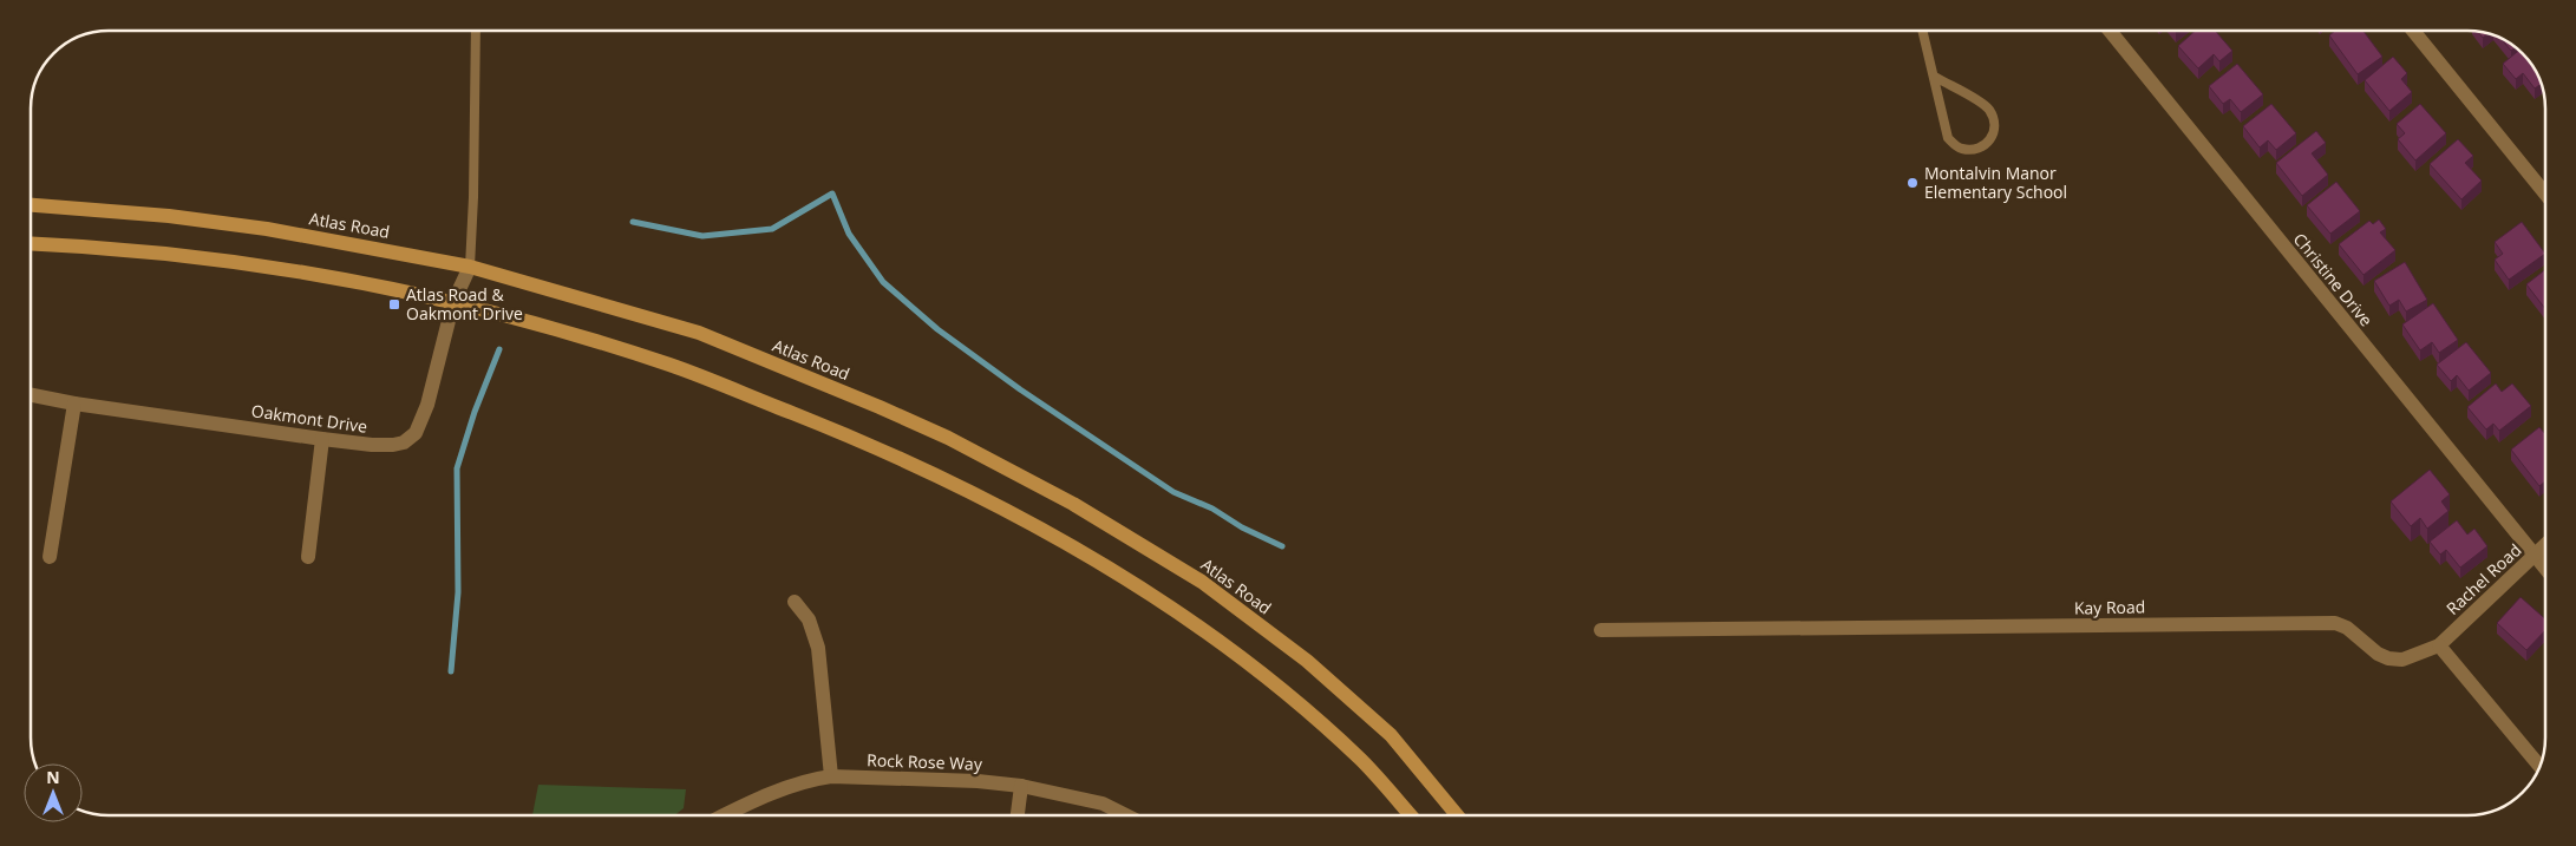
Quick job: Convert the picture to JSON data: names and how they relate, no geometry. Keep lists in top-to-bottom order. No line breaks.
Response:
{"streets":{"street":["Atlas Road","Christine Drive","Oakmont Drive","Rachel Road","Kay Road","Rock Rose Way"]},"crossings":[["Atlas Road","Oakmont Drive"],["Christine Drive","Rachel Road"],["Rachel Road","Kay Road"]],"places":{"other":["Montalvin Manor Elementary School"],"transit":["Atlas Road & Oakmont Drive"]},"north":"top"}
